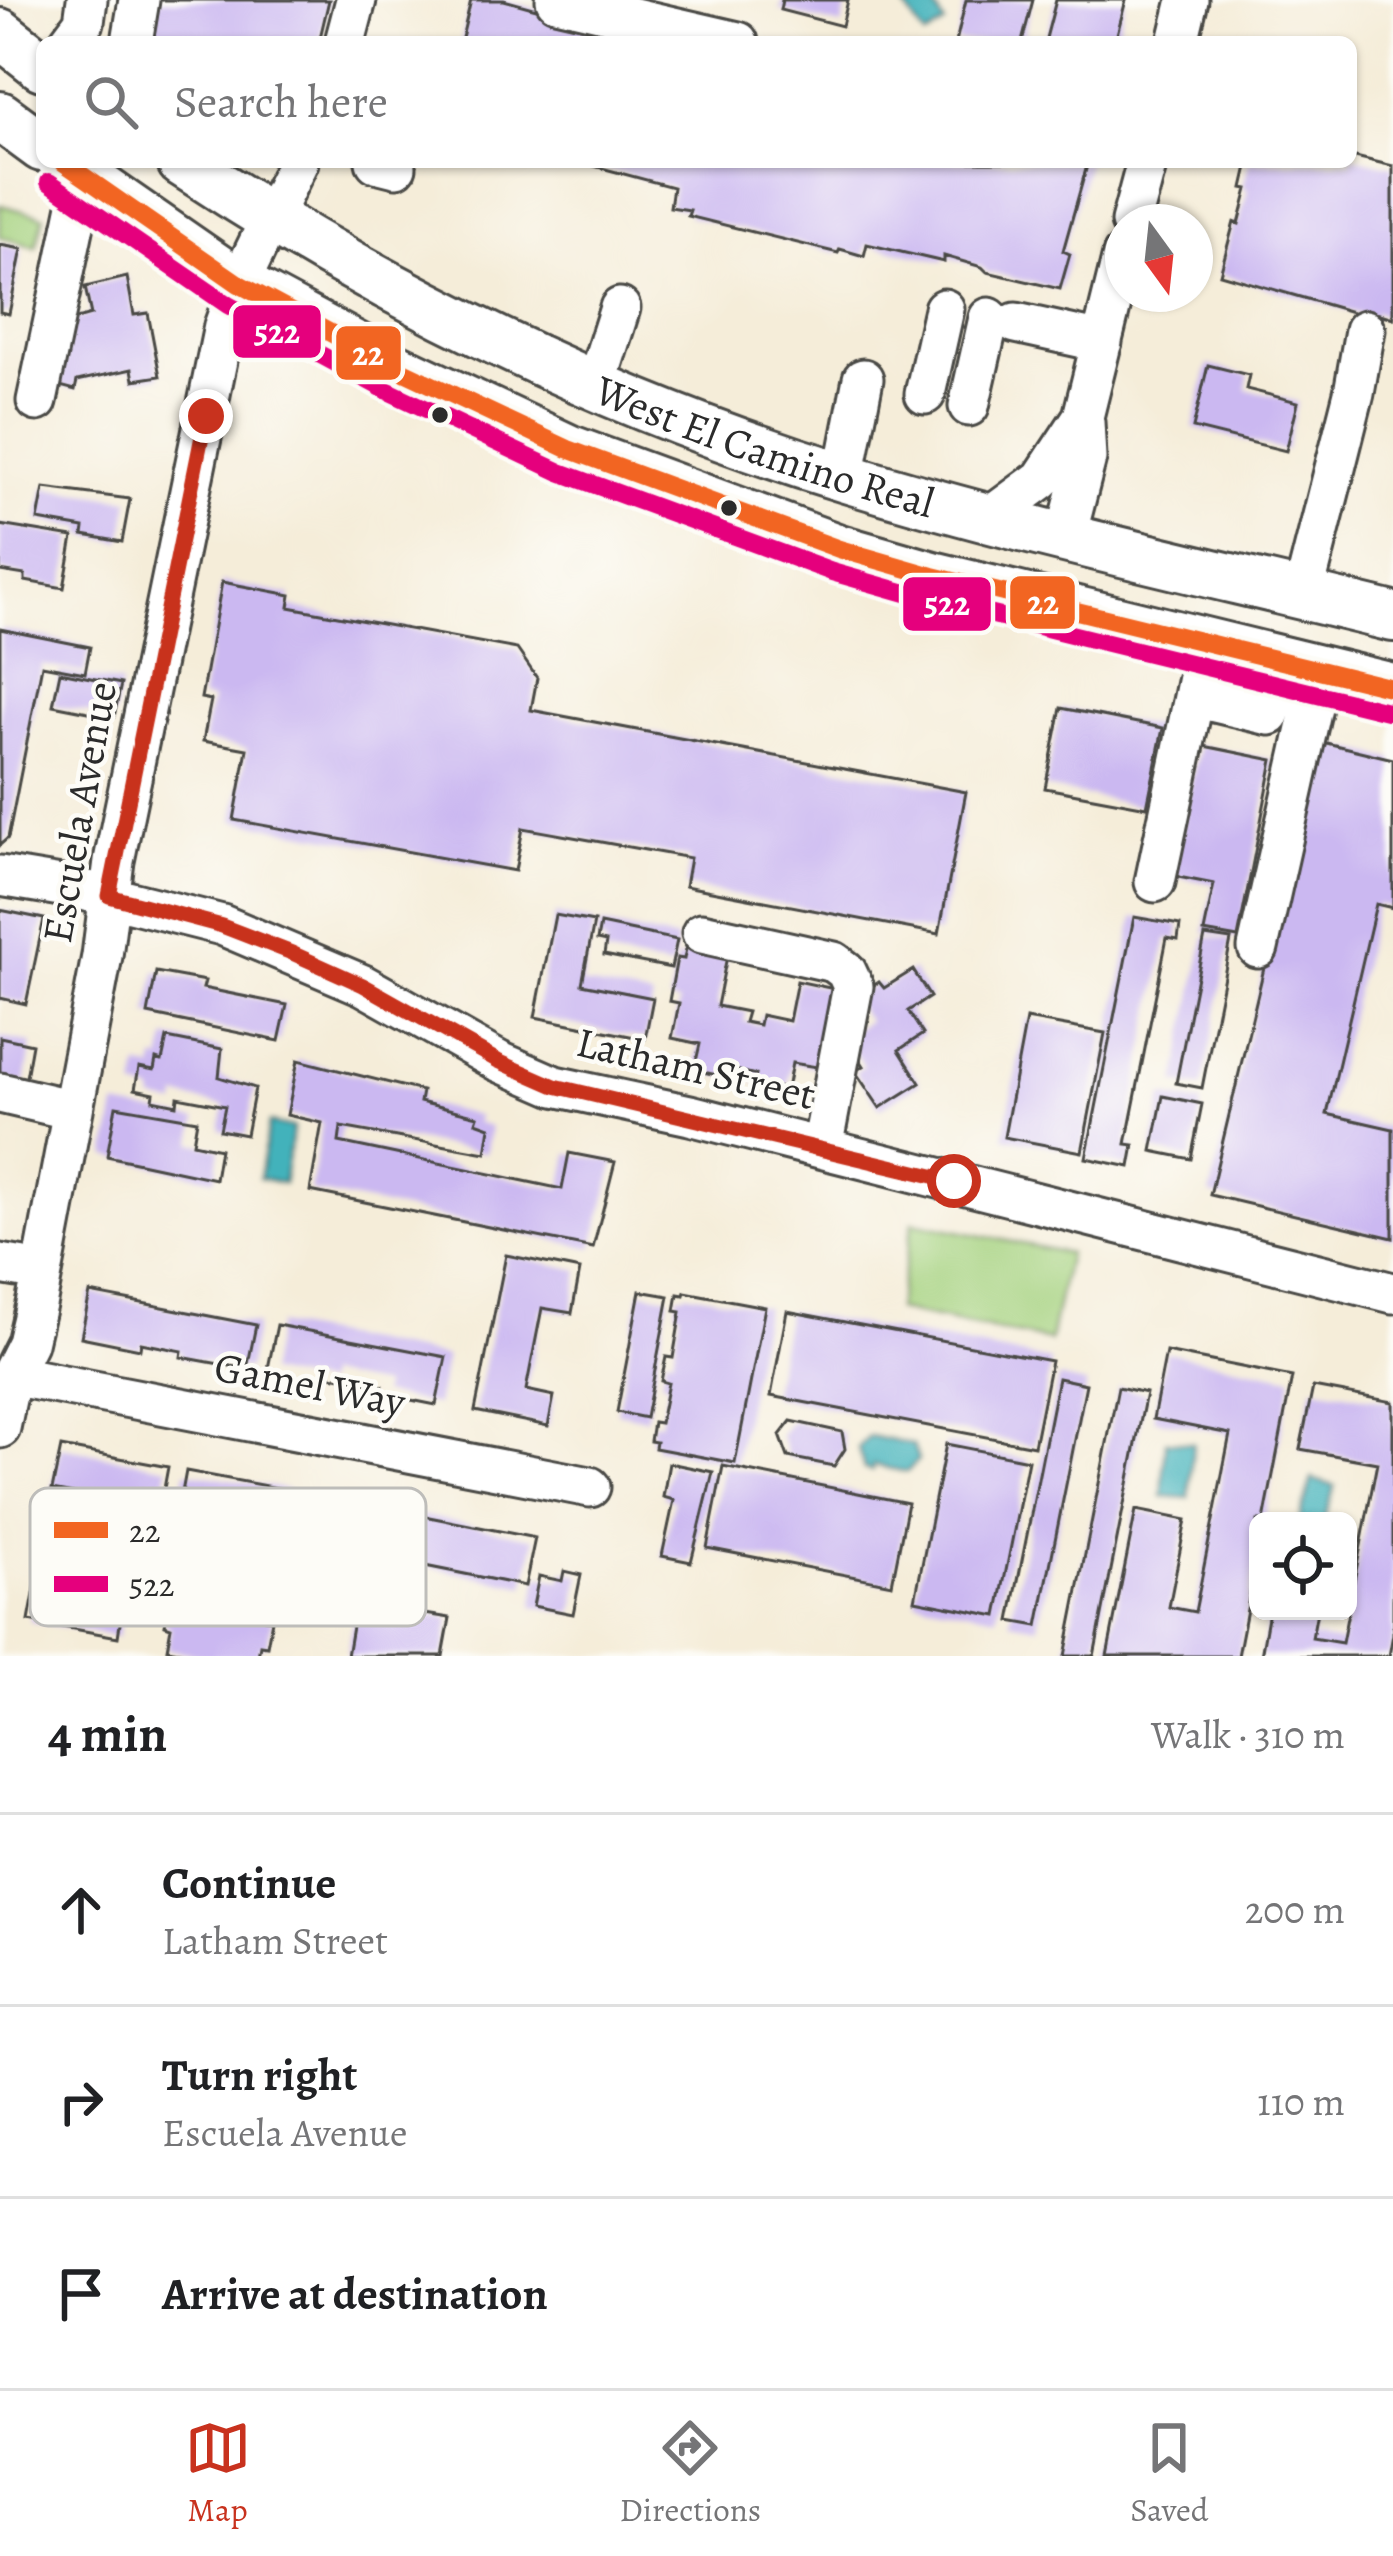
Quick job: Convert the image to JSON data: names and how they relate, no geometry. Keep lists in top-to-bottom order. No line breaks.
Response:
{"streets":{"main road":["West El Camino Real"],"street":["Escuela Avenue","Latham Street","Gamel Way"]},"crossings":[["West El Camino Real","Escuela Avenue"],["Escuela Avenue","Latham Street"],["Escuela Avenue","Gamel Way"]],"lines":["transit line 22","transit line 522"],"legend":["22","522"],"north":"bottom","page":{"search":"Search here","heading":["4 min","Walk · 310 m"],"list":[["Continue","Latham Street","200 m"],["Turn right","Escuela Avenue","110 m"],"Arrive at destination"],"nav":["Map","Directions","Saved"]}}
